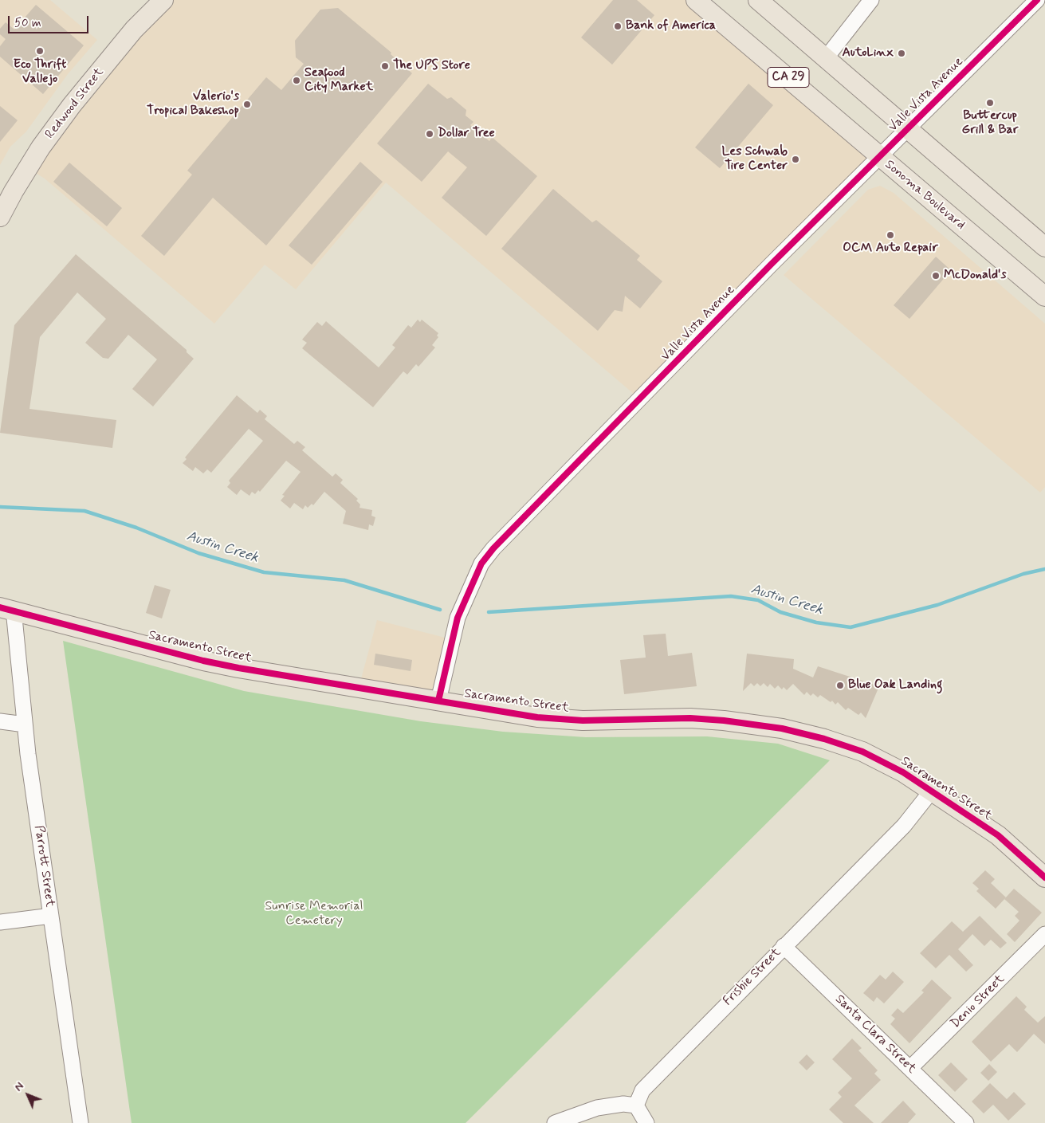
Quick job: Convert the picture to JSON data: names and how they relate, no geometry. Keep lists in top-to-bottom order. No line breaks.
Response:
{"streets":{"main road":["CA 29","Redwood Street","Sonoma Boulevard","Sacramento Street"],"street":["Valle Vista Avenue","Parrott Street","Frisbie Street","Denio Street","Santa Clara Street"]},"crossings":[["CA 29","Valle Vista Avenue"],["Valle Vista Avenue","Sonoma Boulevard"],["Valle Vista Avenue","Sacramento Street"],["Sacramento Street","Parrott Street"],["Sacramento Street","Frisbie Street"],["Frisbie Street","Santa Clara Street"],["Denio Street","Santa Clara Street"]],"water":["Austin Creek"],"parks":["Sunrise Memorial Cemetery"],"places":["Bank of America","Eco Thrift Vallejo","AutoLinx","The UPS Store","Seafood City Market","Buttercup Grill & Bar","Valerio's Tropical Bakeshop","Dollar Tree","Les Schwab Tire Center","OCM Auto Repair","McDonald's","Blue Oak Landing"],"scale_bar":"50 m","north":"top left"}
